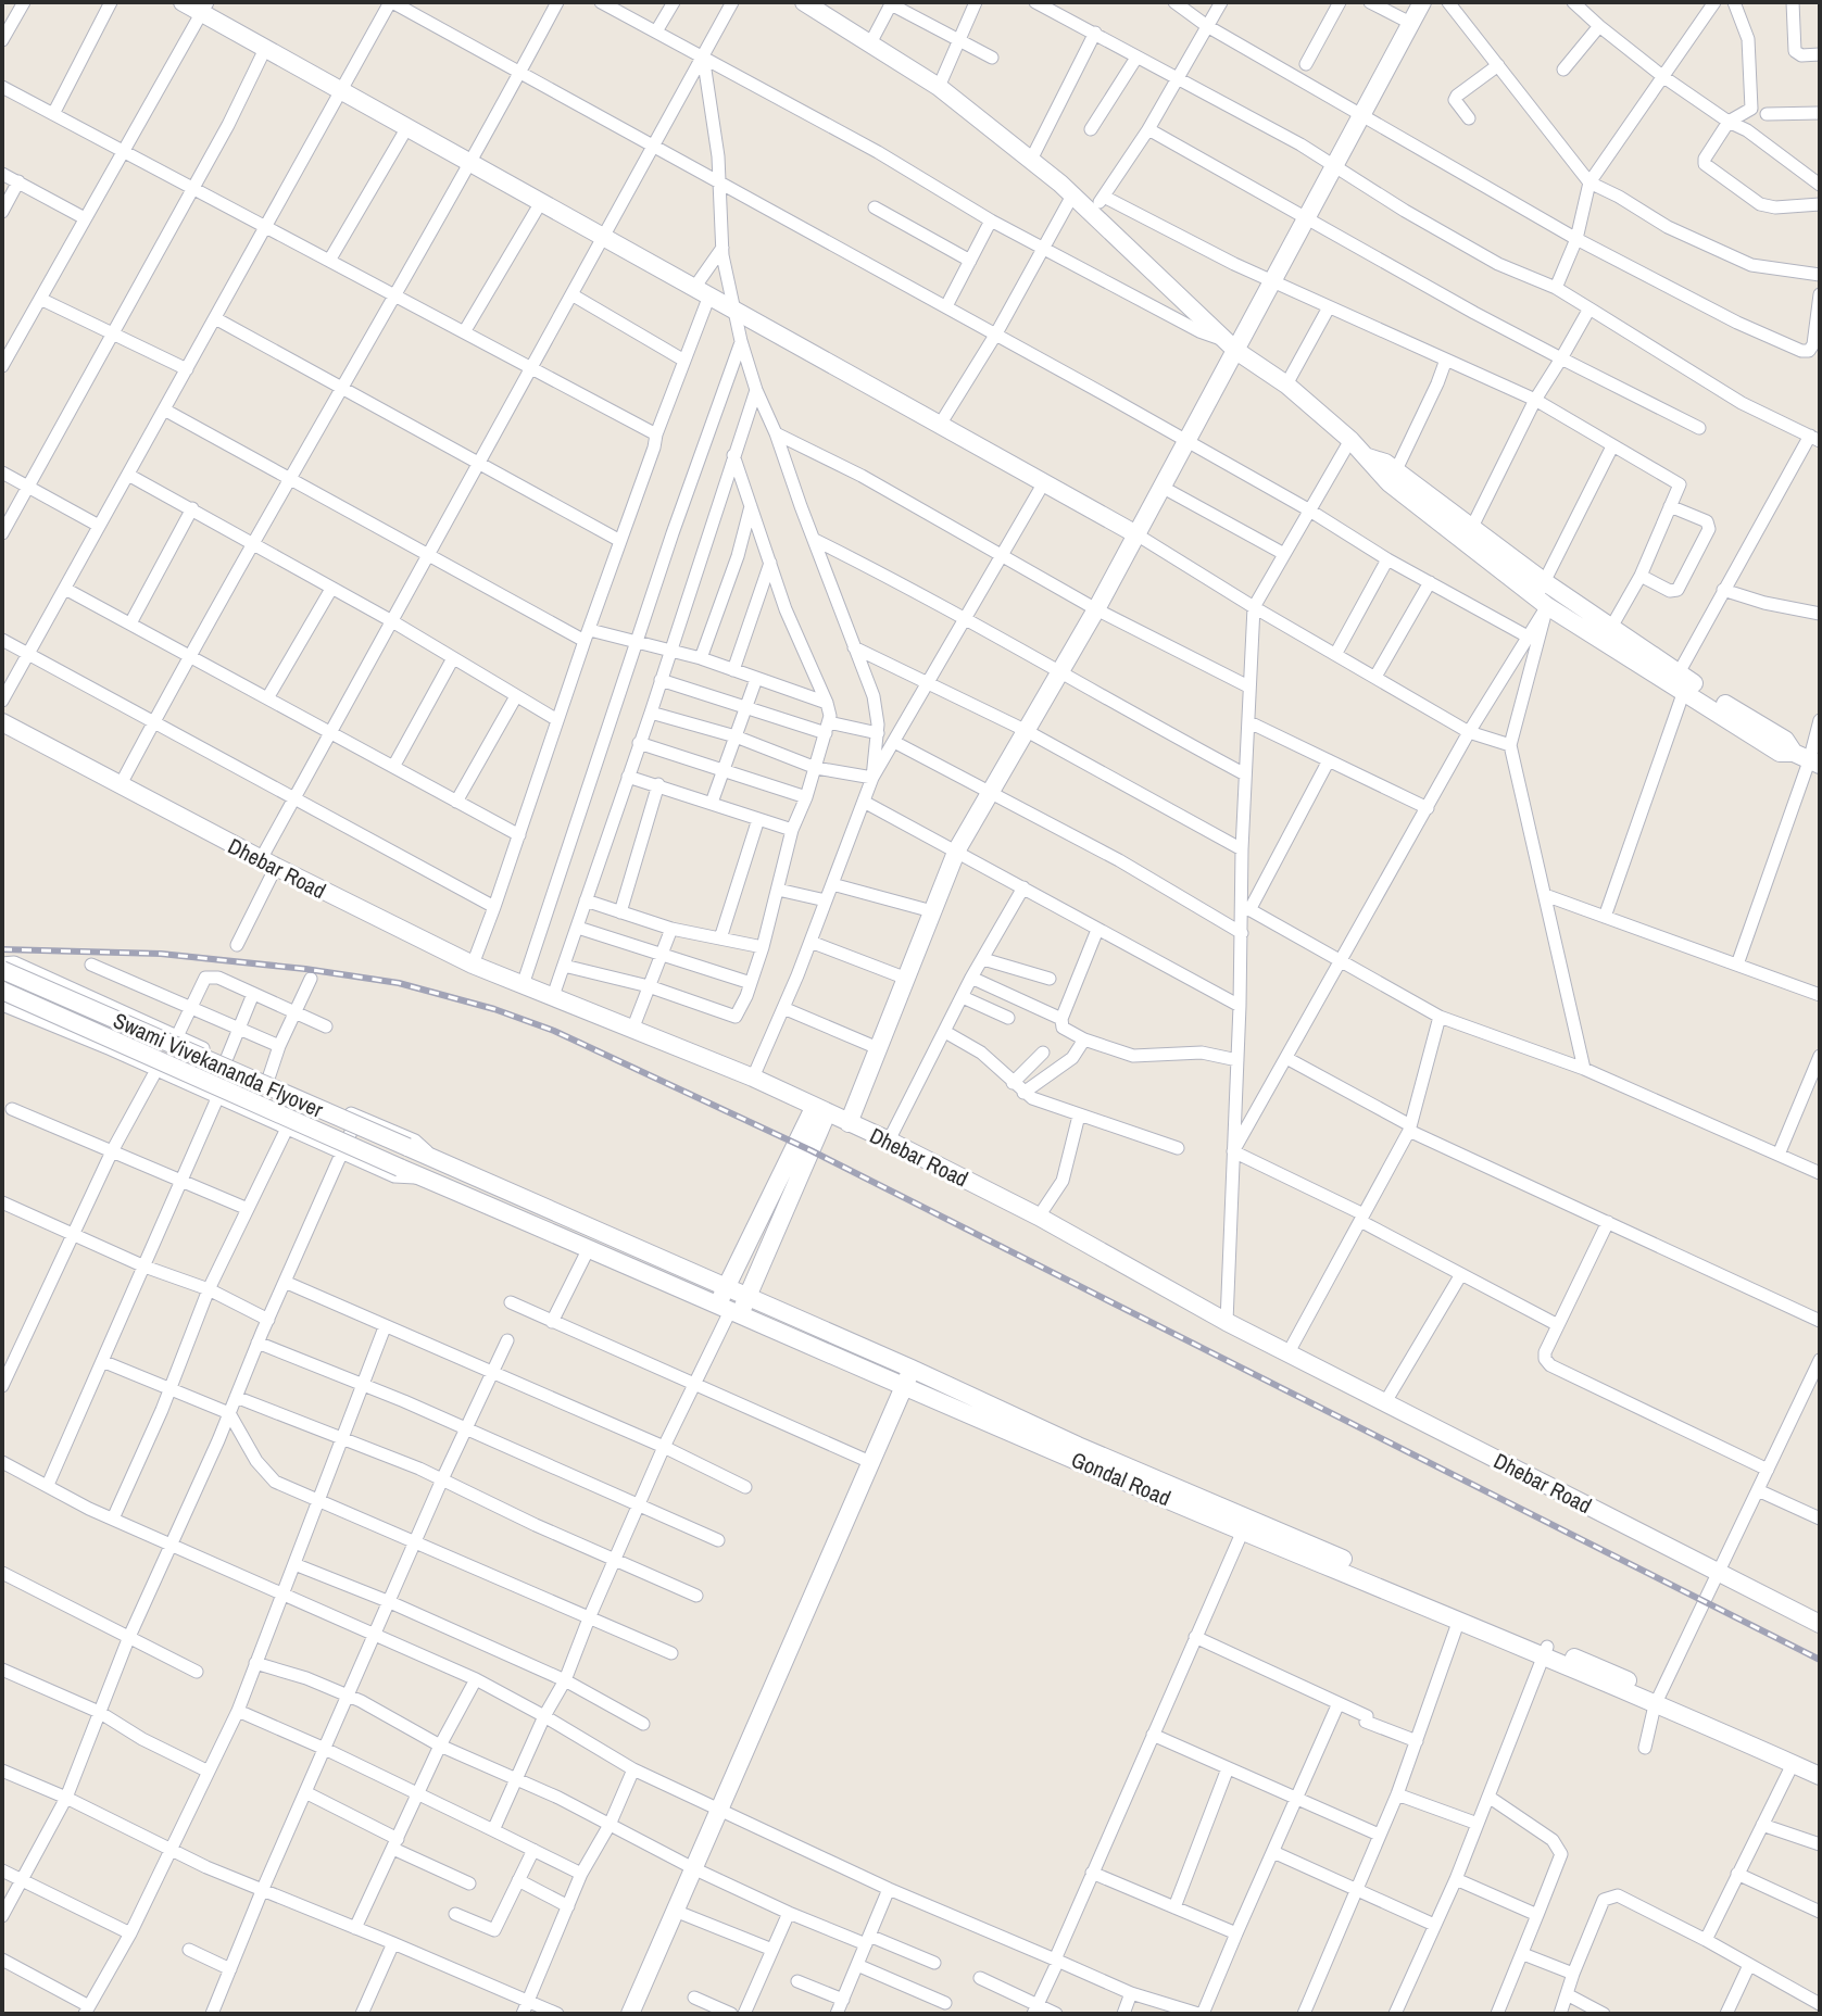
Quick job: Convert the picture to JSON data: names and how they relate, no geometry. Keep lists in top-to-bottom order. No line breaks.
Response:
{"streets":{"street":["Dhebar Road","Swami Vivekananda Flyover","Gondal Road"]},"crossings":[["Swami Vivekananda Flyover","Gondal Road"]]}
